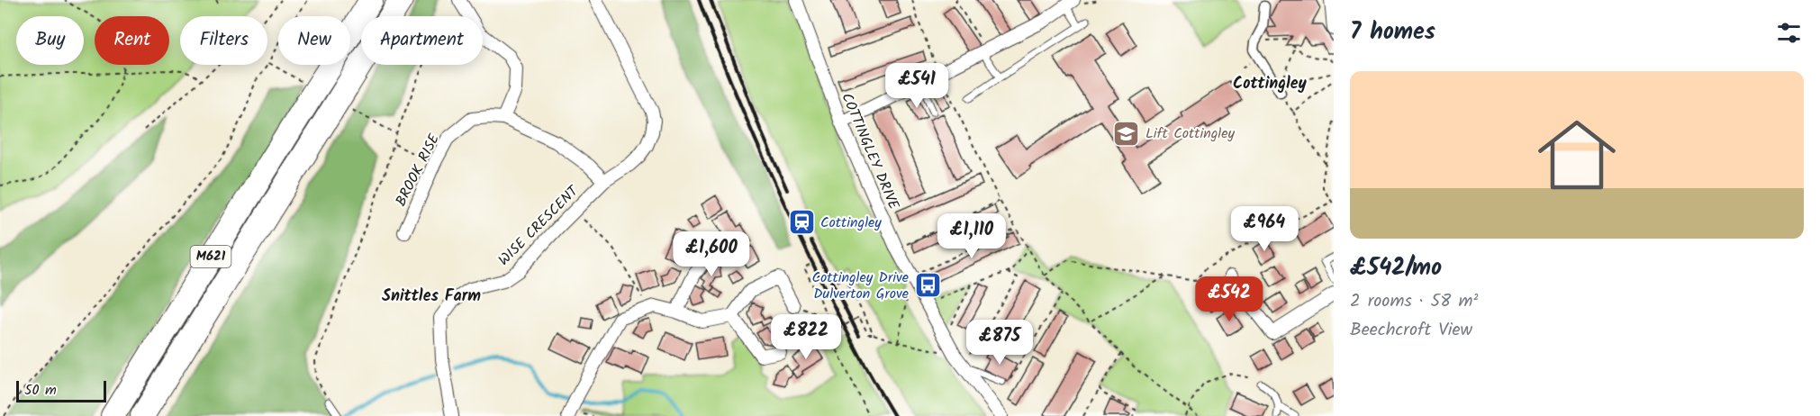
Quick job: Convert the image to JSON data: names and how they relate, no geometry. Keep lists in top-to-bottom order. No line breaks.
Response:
{"streets":{"highway":["M621"],"street":["COTTINGLEY DRIVE","BROOK RISE","WISE CRESCENT"]},"crossings":[["BROOK RISE","WISE CRESCENT"]],"districts":["Cottingley","Snittles Farm"],"places":{"school or university":["Lift Cottingley"],"station":["Cottingley"],"bus stop":["Cottingley Drive Dulverton Grove"]},"scale_bar":"50 m","page":{"heading":"7 homes","chip":["Buy","Rent","Filters","New","Apartment"],"price":["£541","£964","£1,110","£1,600","£542","£822","£875"],"list":[{"name":"£542/mo","note":"2 rooms · 58 m² · Beechcroft View"}],"scale":"50 m"}}
